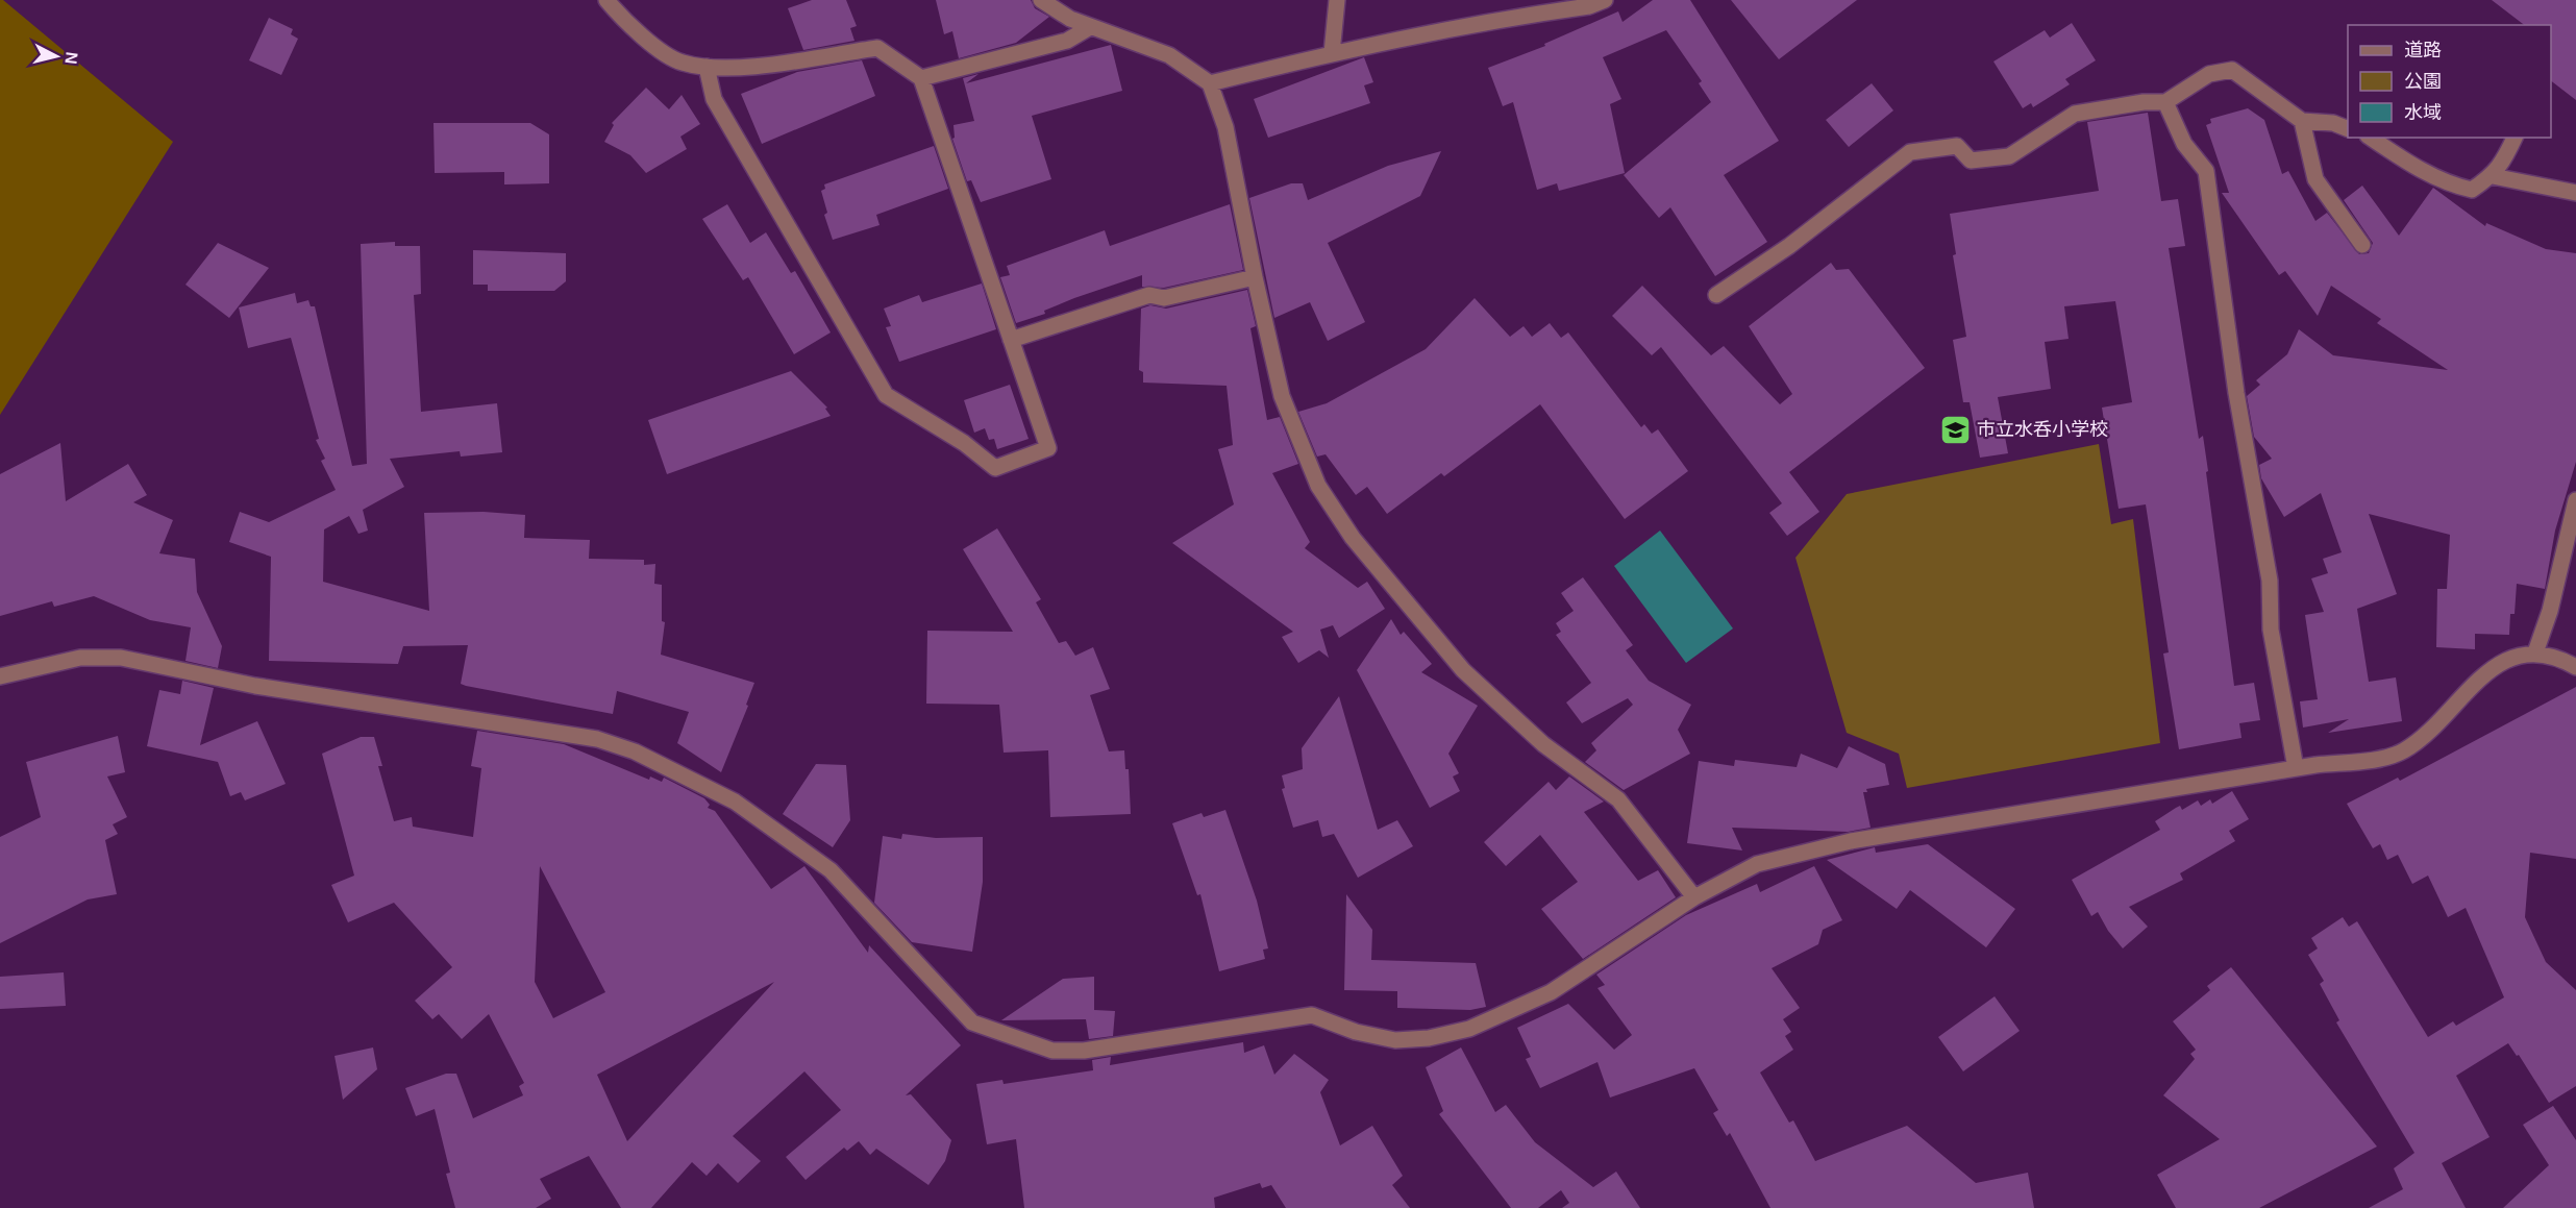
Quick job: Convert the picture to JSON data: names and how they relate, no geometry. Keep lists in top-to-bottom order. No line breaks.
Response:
{"places":{"school or university":["市立水呑小学校"]},"legend":["道路","公園","水域"],"north":"right"}
